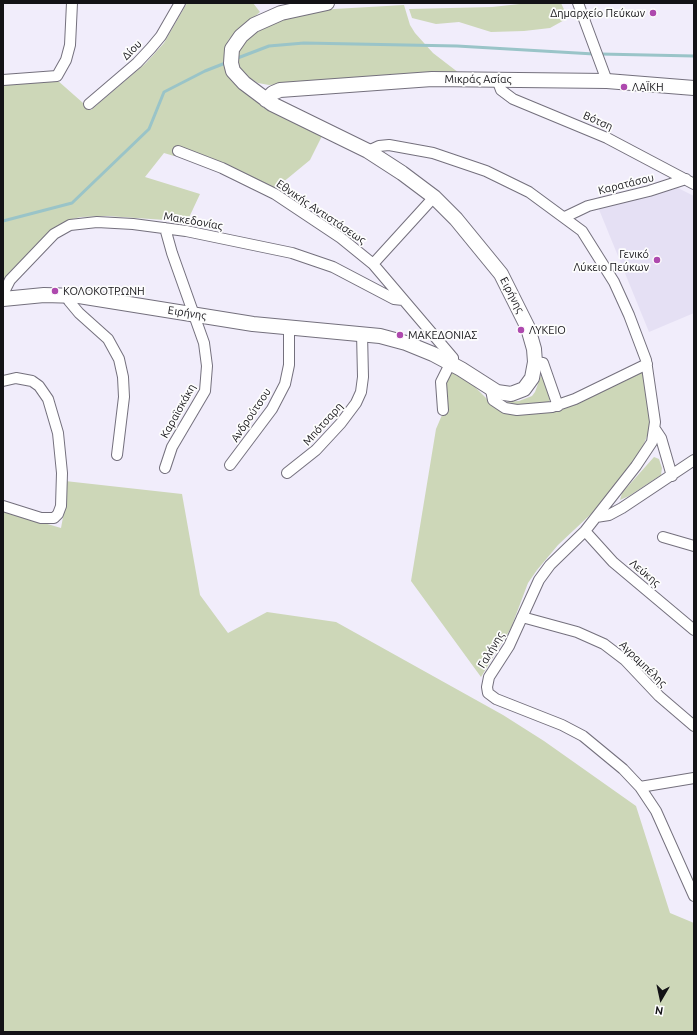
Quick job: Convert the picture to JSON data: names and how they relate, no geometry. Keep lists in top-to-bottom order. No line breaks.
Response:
{"streets":{"street":["Δίου","Μικράς Ασίας","Βότση","Καρατάσου","Εθνικής Αντιστάσεως","Μακεδονίας","Ειρήνης","Καραϊσκάκη","Ανδρούτσου","Μπότσαρη","Λεύκης","Γαλήνης","Αγραμπέλης"]},"crossings":[["Μικράς Ασίας","Βότση"],["Μικράς Ασίας","Ειρήνης"],["Βότση","Καρατάσου"],["Καρατάσου","Γαλήνης"],["Εθνικής Αντιστάσεως","Μακεδονίας"],["Εθνικής Αντιστάσεως","Ειρήνης"],["Μακεδονίας","Ειρήνης"],["Μακεδονίας","Καραϊσκάκη"],["Ειρήνης","Καραϊσκάκη"],["Ειρήνης","Ανδρούτσου"],["Ειρήνης","Μπότσαρη"],["Ειρήνης","Γαλήνης"],["Λεύκης","Γαλήνης"],["Γαλήνης","Αγραμπέλης"]],"places":["Δημαρχείο Πεύκων","ΛΑΪΚΗ","Γενικό Λύκειο Πεύκων","ΚΟΛΟΚΟΤΡΩΝΗ","ΛΥΚΕΙΟ","ΜΑΚΕΔΟΝΙΑΣ"],"north":"bottom"}
